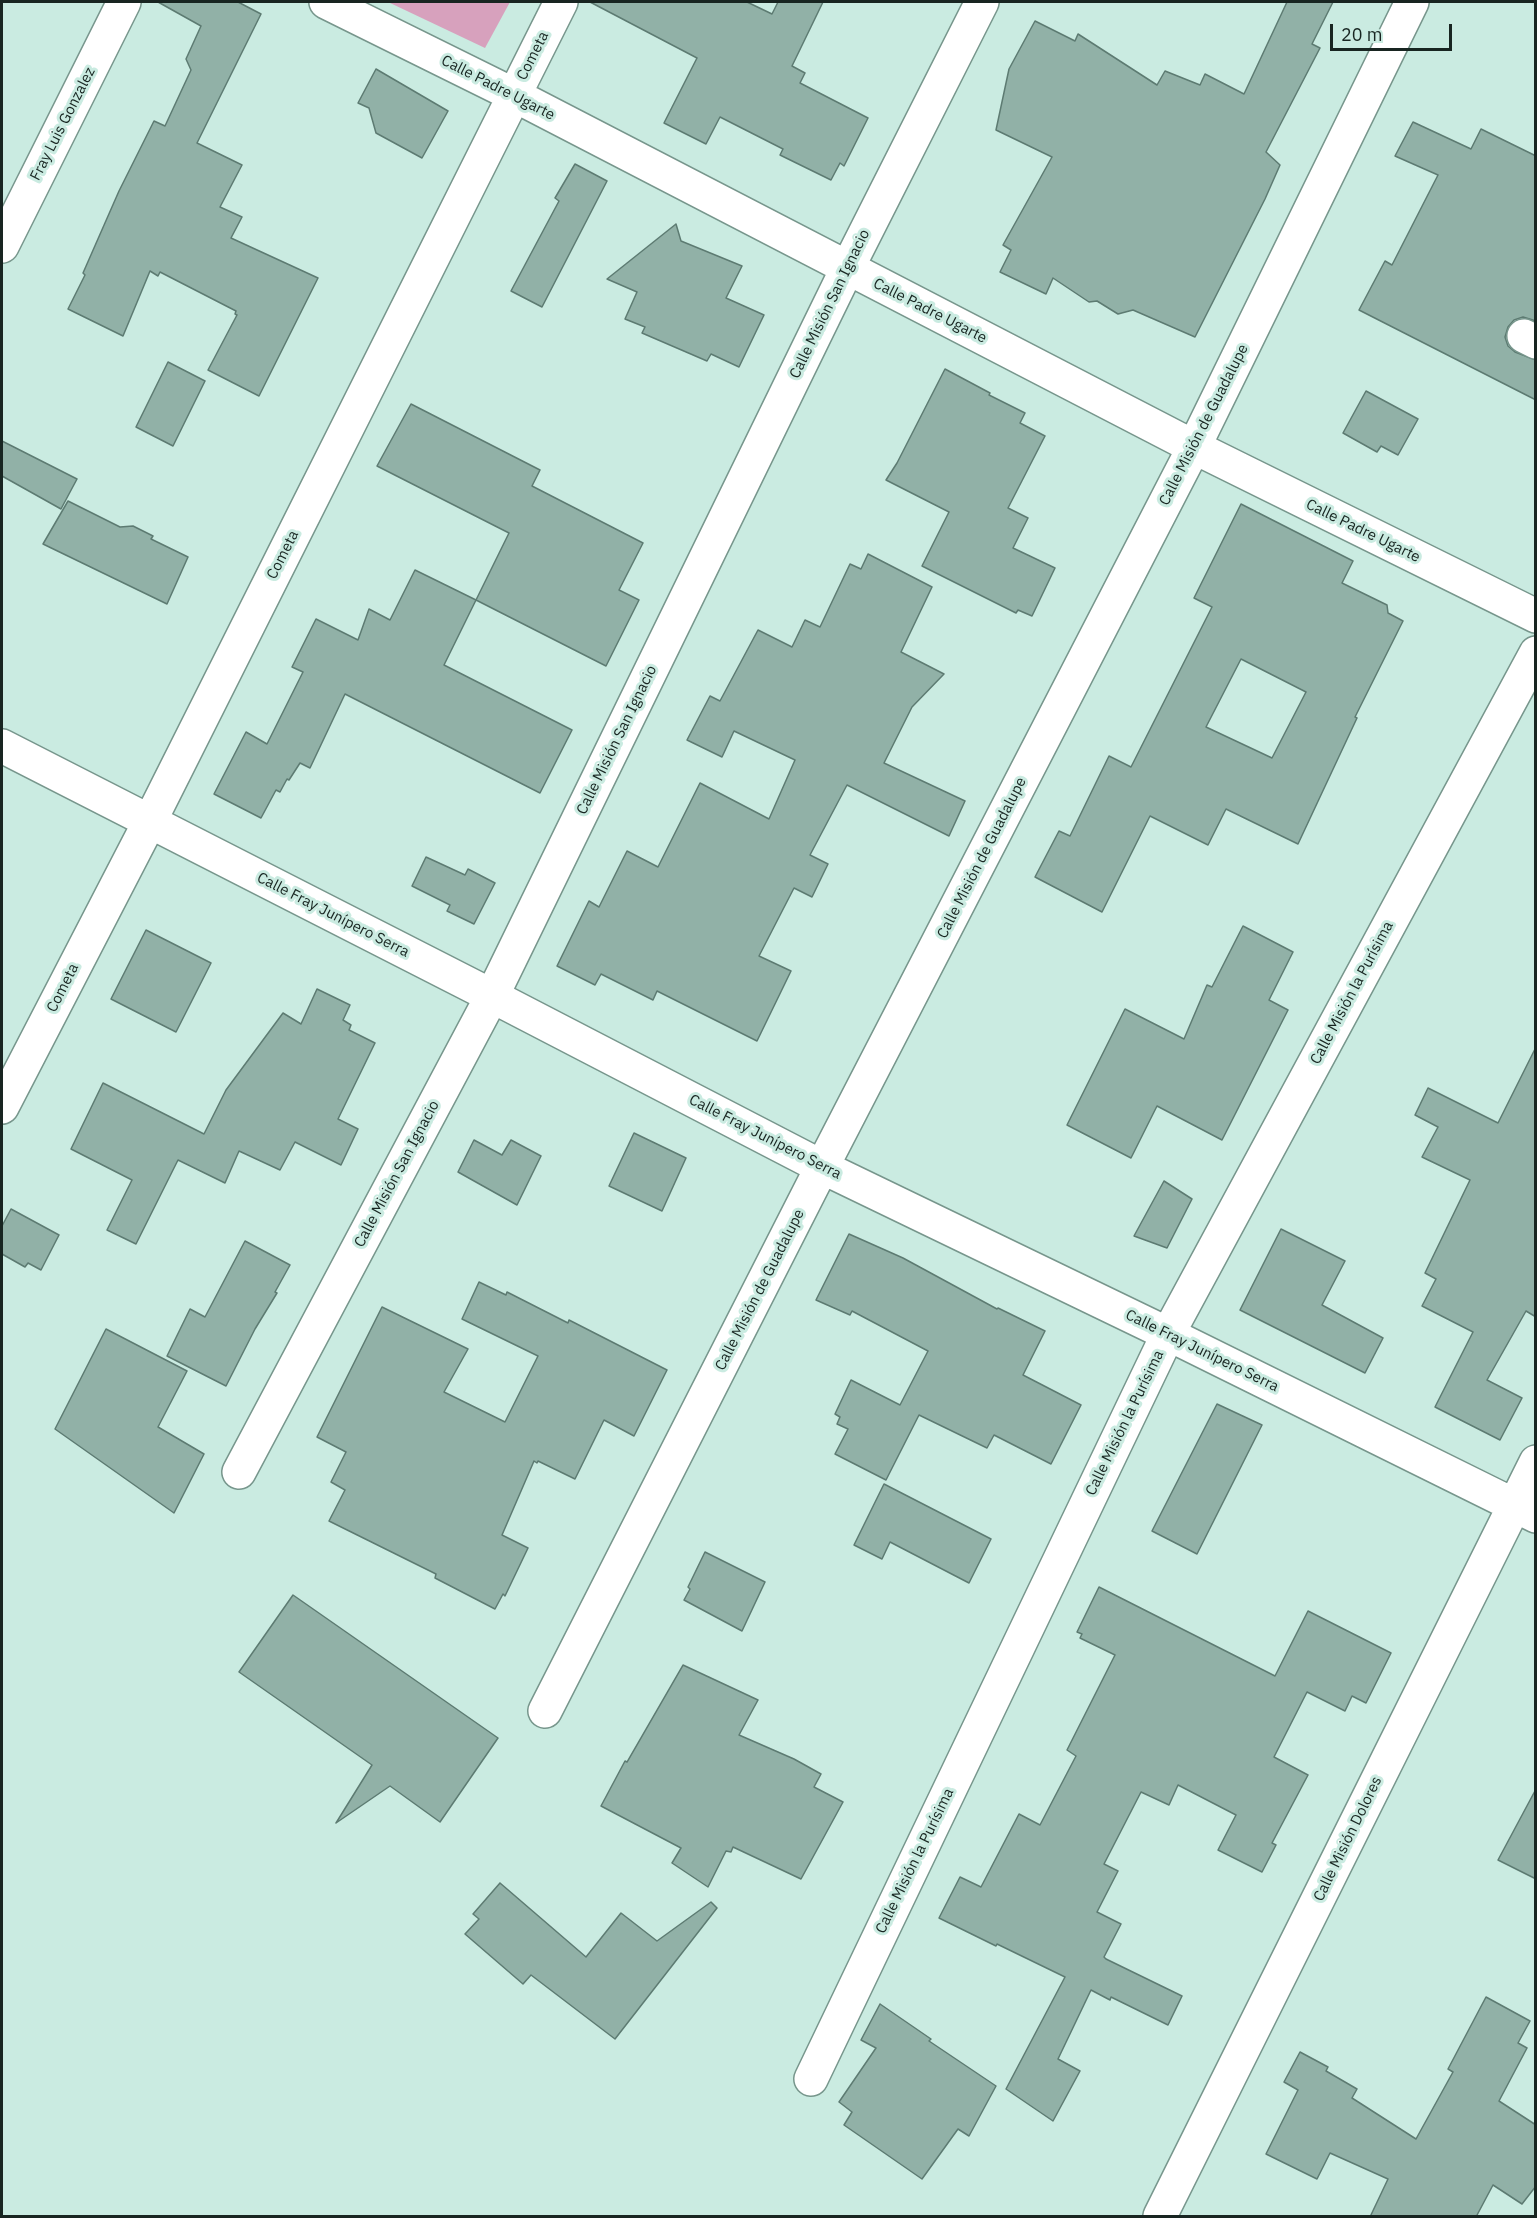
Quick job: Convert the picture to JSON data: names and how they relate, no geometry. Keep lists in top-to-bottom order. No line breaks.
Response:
{"streets":{"street":["Cometa","Calle Padre Ugarte","Fray Luis Gonzalez","Calle Misión San Ignacio","Calle Misión de Guadalupe","Calle Fray Junípero Serra","Calle Misión la Purísima","Calle Misión Dolores"]},"crossings":[["Cometa","Calle Padre Ugarte"],["Cometa","Calle Fray Junípero Serra"],["Calle Padre Ugarte","Calle Misión San Ignacio"],["Calle Padre Ugarte","Calle Misión de Guadalupe"],["Calle Misión San Ignacio","Calle Fray Junípero Serra"],["Calle Misión de Guadalupe","Calle Fray Junípero Serra"],["Calle Fray Junípero Serra","Calle Misión la Purísima"],["Calle Fray Junípero Serra","Calle Misión Dolores"]],"scale_bar":"20 m"}
